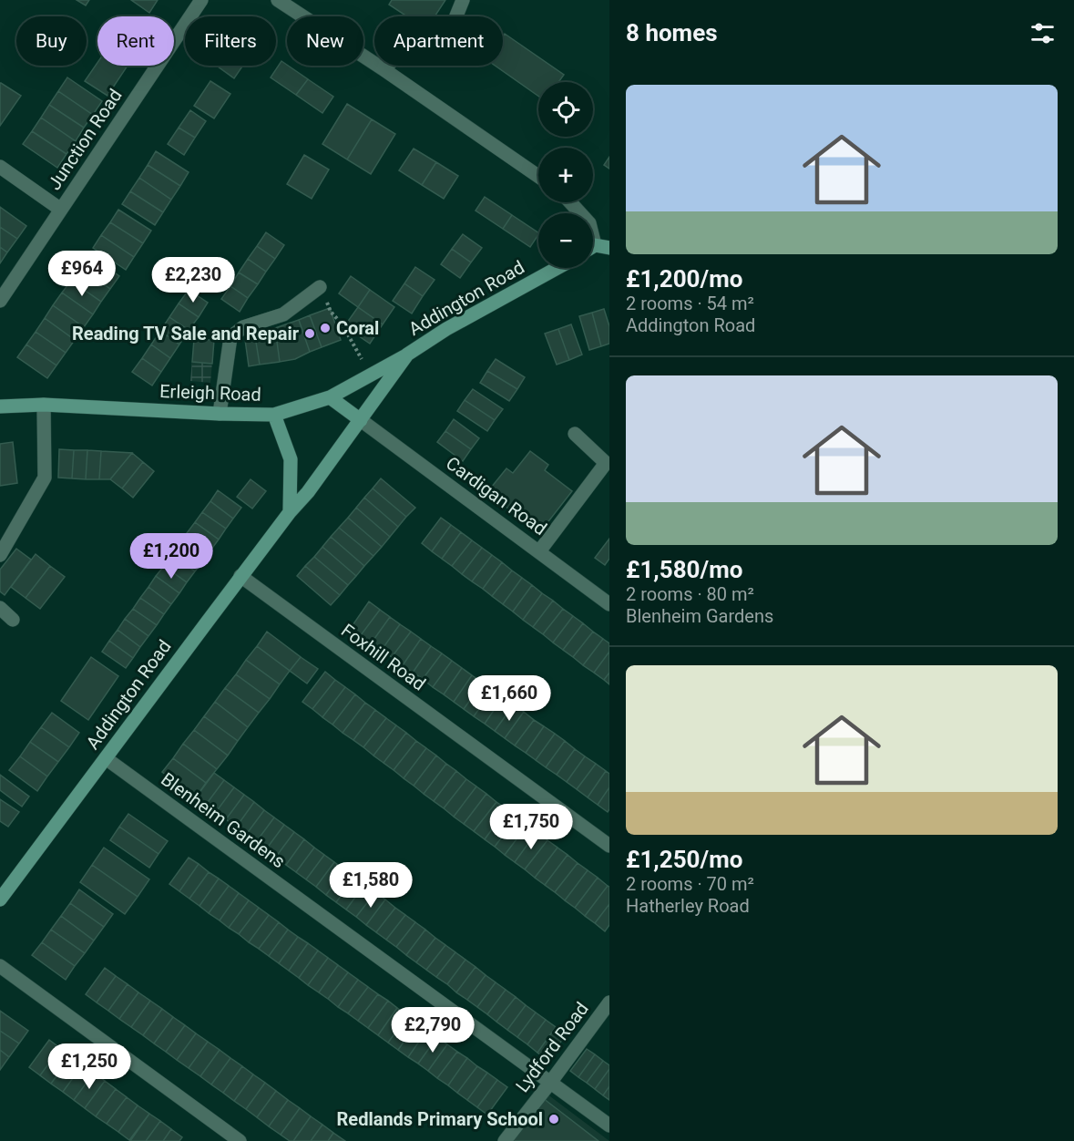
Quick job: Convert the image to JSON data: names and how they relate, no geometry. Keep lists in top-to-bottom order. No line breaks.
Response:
{"streets":{"street":["Junction Road","Addington Road","Erleigh Road","Cardigan Road","Foxhill Road","Blenheim Gardens","Lydford Road"]},"crossings":[["Addington Road","Erleigh Road"],["Addington Road","Cardigan Road"],["Addington Road","Foxhill Road"],["Addington Road","Blenheim Gardens"],["Blenheim Gardens","Lydford Road"]],"places":["Coral","Reading TV Sale and Repair","Redlands Primary School"],"page":{"heading":"8 homes","chip":["Buy","Rent","Filters","New","Apartment"],"list":[{"name":"£1,200/mo","note":"2 rooms · 54 m² · Addington Road"},{"name":"£1,580/mo","note":"2 rooms · 80 m² · Blenheim Gardens"},{"name":"£1,250/mo","note":"2 rooms · 70 m² · Hatherley Road"}],"map_buttons":["+","−"],"price":["£964","£2,230","£1,200","£1,660","£1,750","£1,580","£2,790","£1,250"]}}
